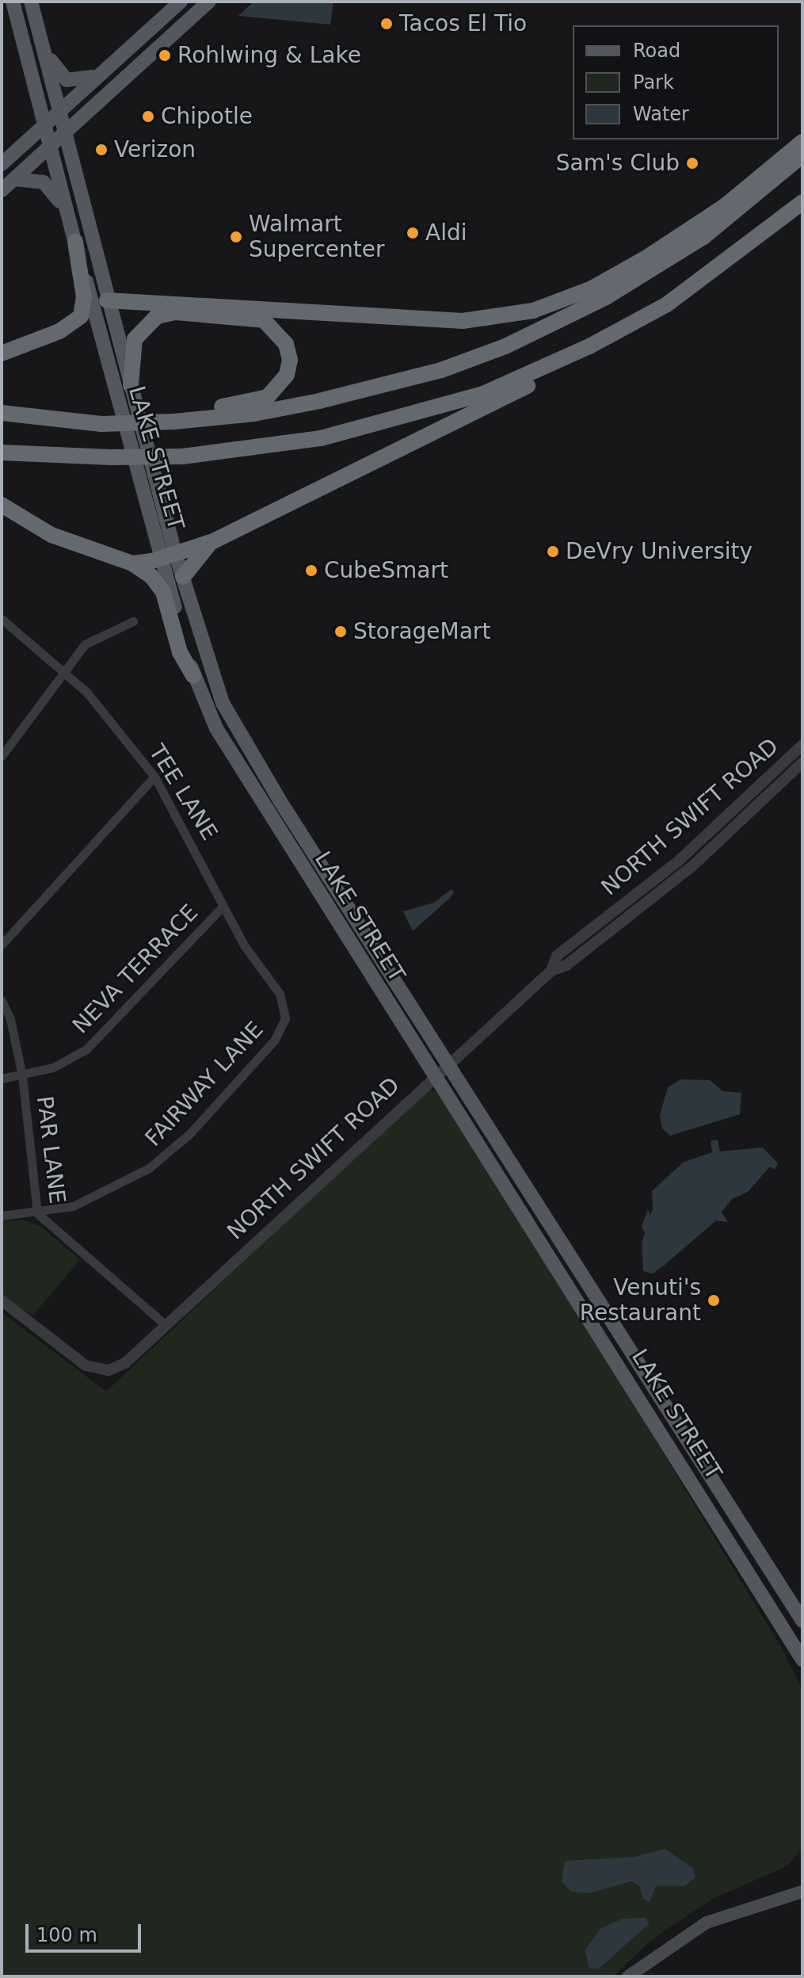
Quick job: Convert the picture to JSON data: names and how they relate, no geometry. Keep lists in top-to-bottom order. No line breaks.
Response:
{"streets":{"main road":["LAKE STREET"],"street":["TEE LANE","NORTH SWIFT ROAD","NEVA TERRACE","FAIRWAY LANE","PAR LANE"]},"crossings":[["LAKE STREET","NORTH SWIFT ROAD"],["TEE LANE","NEVA TERRACE"],["TEE LANE","FAIRWAY LANE"],["NORTH SWIFT ROAD","PAR LANE"],["NEVA TERRACE","PAR LANE"],["FAIRWAY LANE","PAR LANE"]],"places":["Tacos El Tio","Rohlwing & Lake","Chipotle","Verizon","Sam's Club","Aldi","Walmart Supercenter","DeVry University","CubeSmart","StorageMart","Venuti's Restaurant"],"legend":["Road","Park","Water"],"scale_bar":"100 m"}
